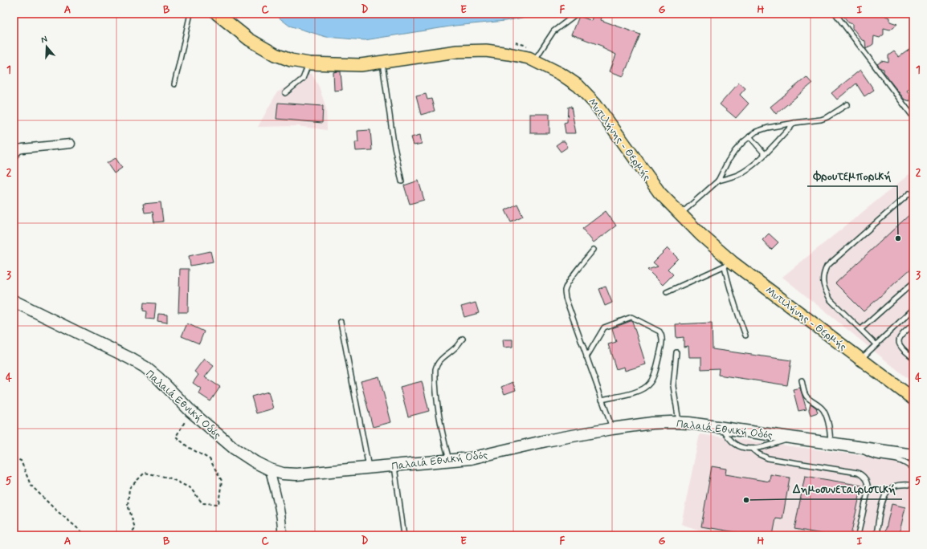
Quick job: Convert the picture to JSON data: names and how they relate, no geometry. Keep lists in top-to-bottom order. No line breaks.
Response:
{"streets":{"main road":["Μυτιλήνης - Θερμής","Παλαιά Εθνική Οδός"]},"places":["Φρουτεμπορική","Δημοσυνεταιριστική"],"north":"top","grid":{"columns":["A","B","C","D","E","F","G","H","I"],"rows":["1","2","3","4","5"]}}
